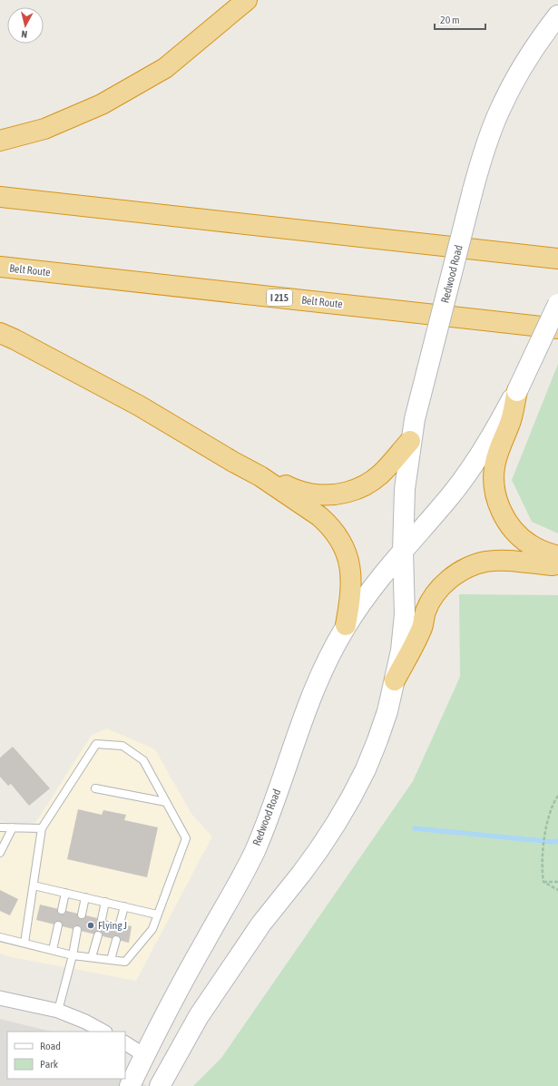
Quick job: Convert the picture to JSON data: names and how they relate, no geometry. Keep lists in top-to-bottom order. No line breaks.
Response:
{"streets":{"highway":["Belt Route","I 215"],"main road":["Redwood Road"]},"places":["Flying J"],"legend":["Road","Park"],"scale_bar":"20 m","north":"bottom"}
